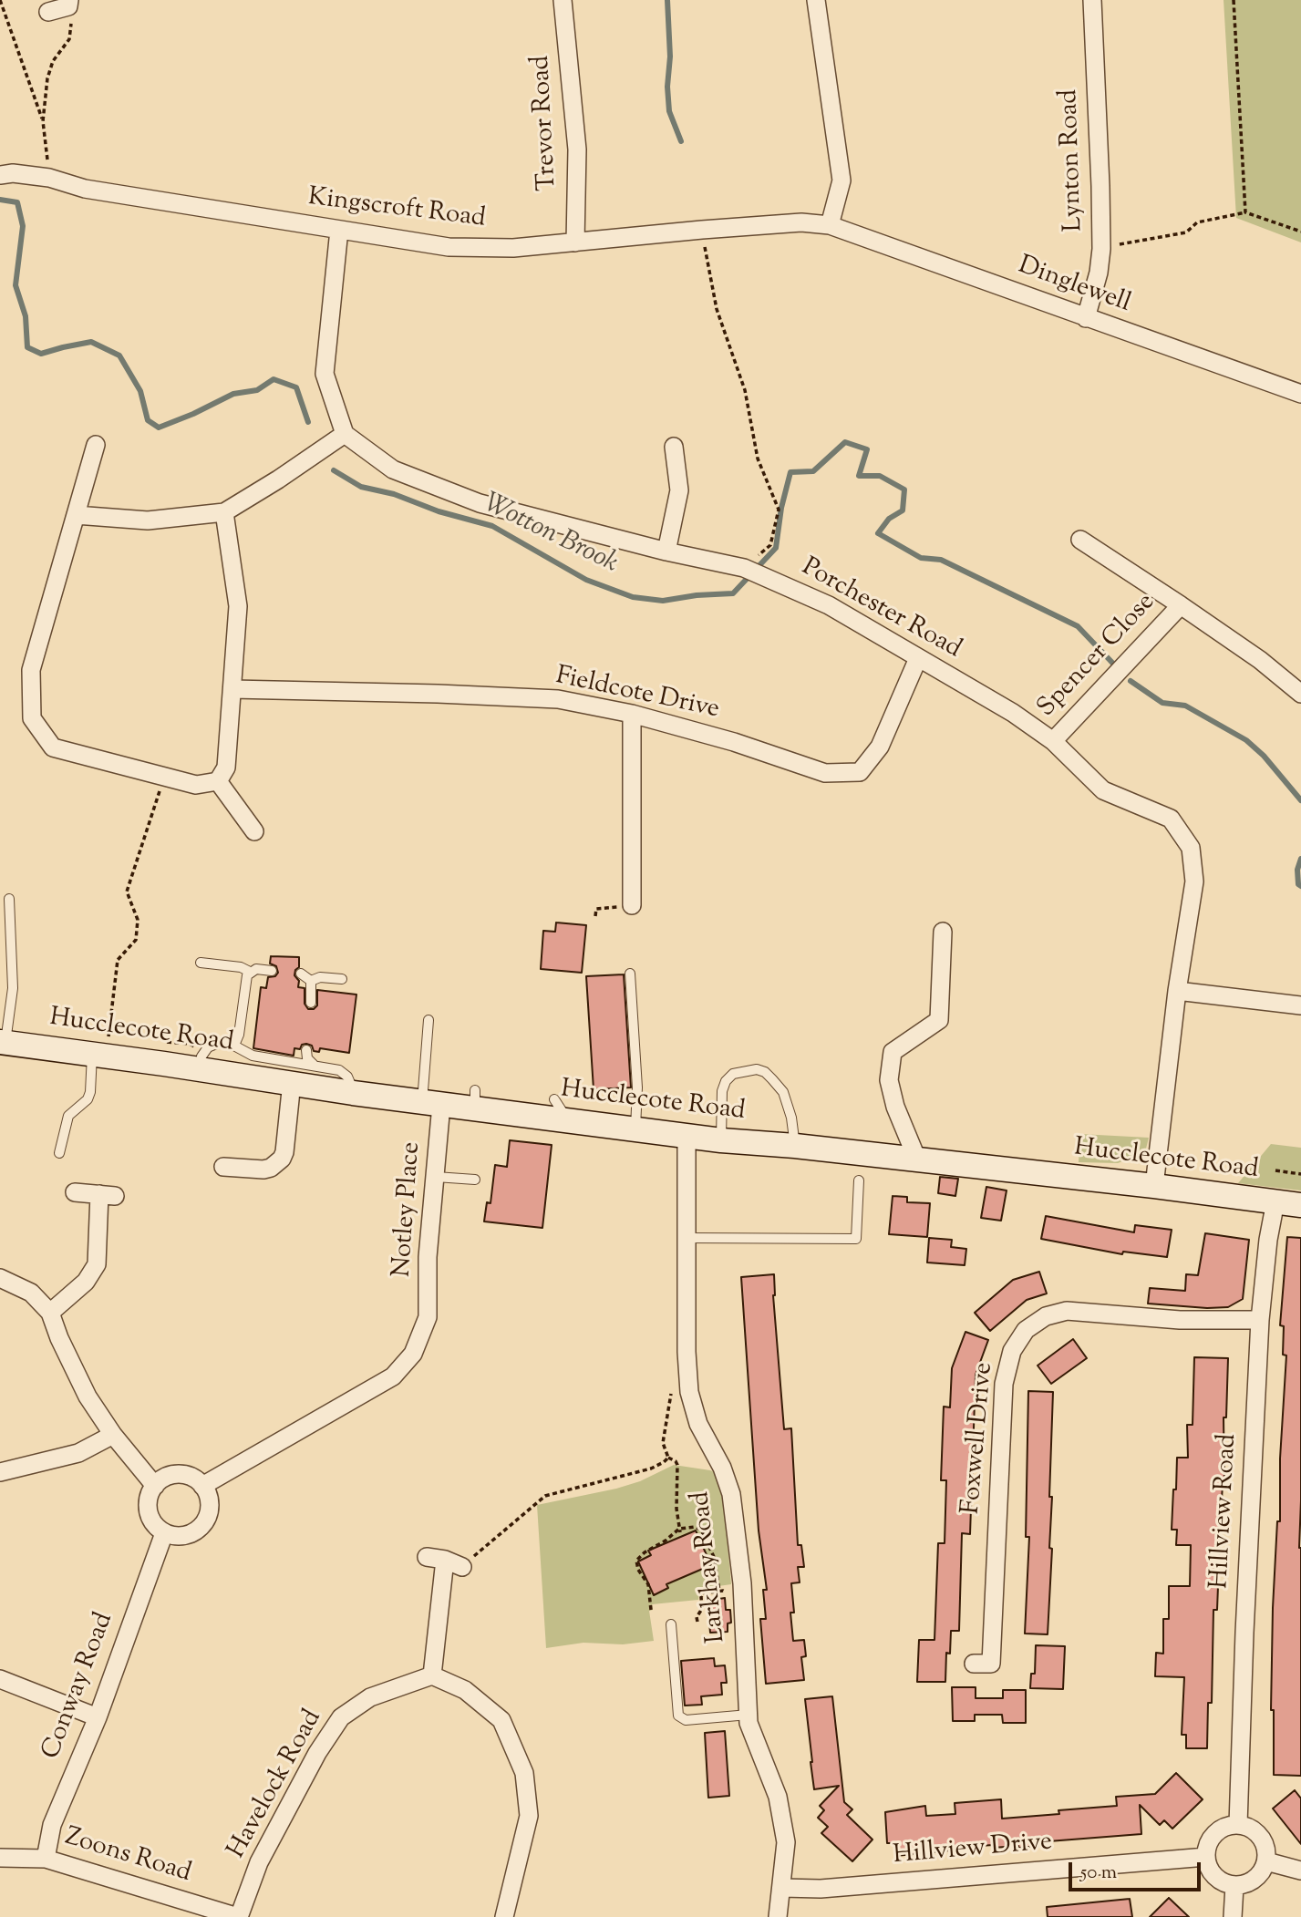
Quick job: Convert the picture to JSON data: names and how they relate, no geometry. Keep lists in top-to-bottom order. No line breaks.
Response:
{"streets":{"street":["Trevor Road","Lynton Road","Kingscroft Road","Dinglewell","Porchester Road","Spencer Close","Fieldcote Drive","Hucclecote Road","Notley Place","Foxwell Drive","Hillview Road","Larkhay Road","Conway Road","Havelock Road","Hillview Drive","Zoons Road"]},"crossings":[["Trevor Road","Kingscroft Road"],["Lynton Road","Dinglewell"],["Kingscroft Road","Dinglewell"],["Porchester Road","Spencer Close"],["Porchester Road","Fieldcote Drive"],["Porchester Road","Hucclecote Road"],["Hucclecote Road","Notley Place"],["Hucclecote Road","Hillview Road"],["Hucclecote Road","Larkhay Road"],["Notley Place","Conway Road"],["Foxwell Drive","Hillview Road"],["Hillview Road","Hillview Drive"],["Larkhay Road","Hillview Drive"],["Conway Road","Zoons Road"],["Havelock Road","Zoons Road"]],"water":["Wotton Brook"],"scale_bar":"50 m"}
